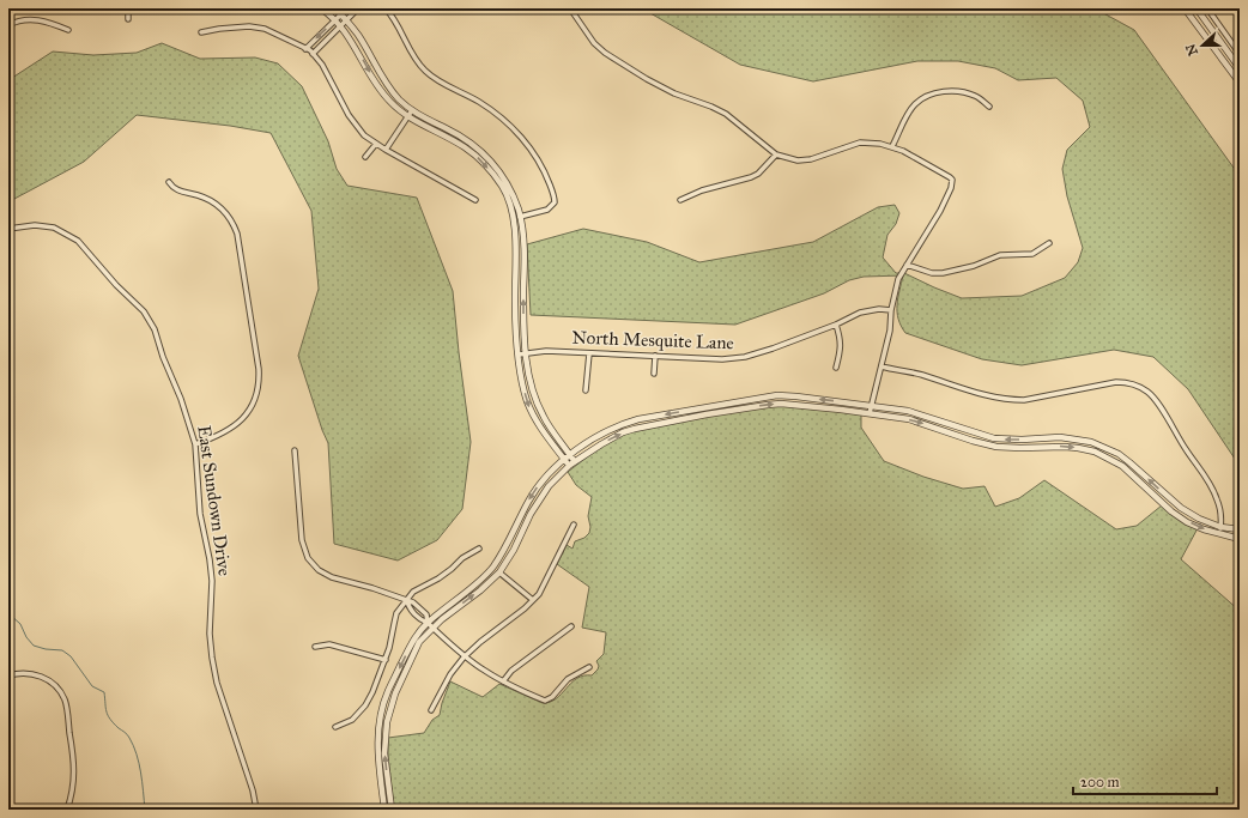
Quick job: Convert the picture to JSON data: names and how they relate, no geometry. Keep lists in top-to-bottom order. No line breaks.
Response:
{"streets":{"street":["North Mesquite Lane","East Sundown Drive"]},"scale_bar":"200 m","north":"left"}
